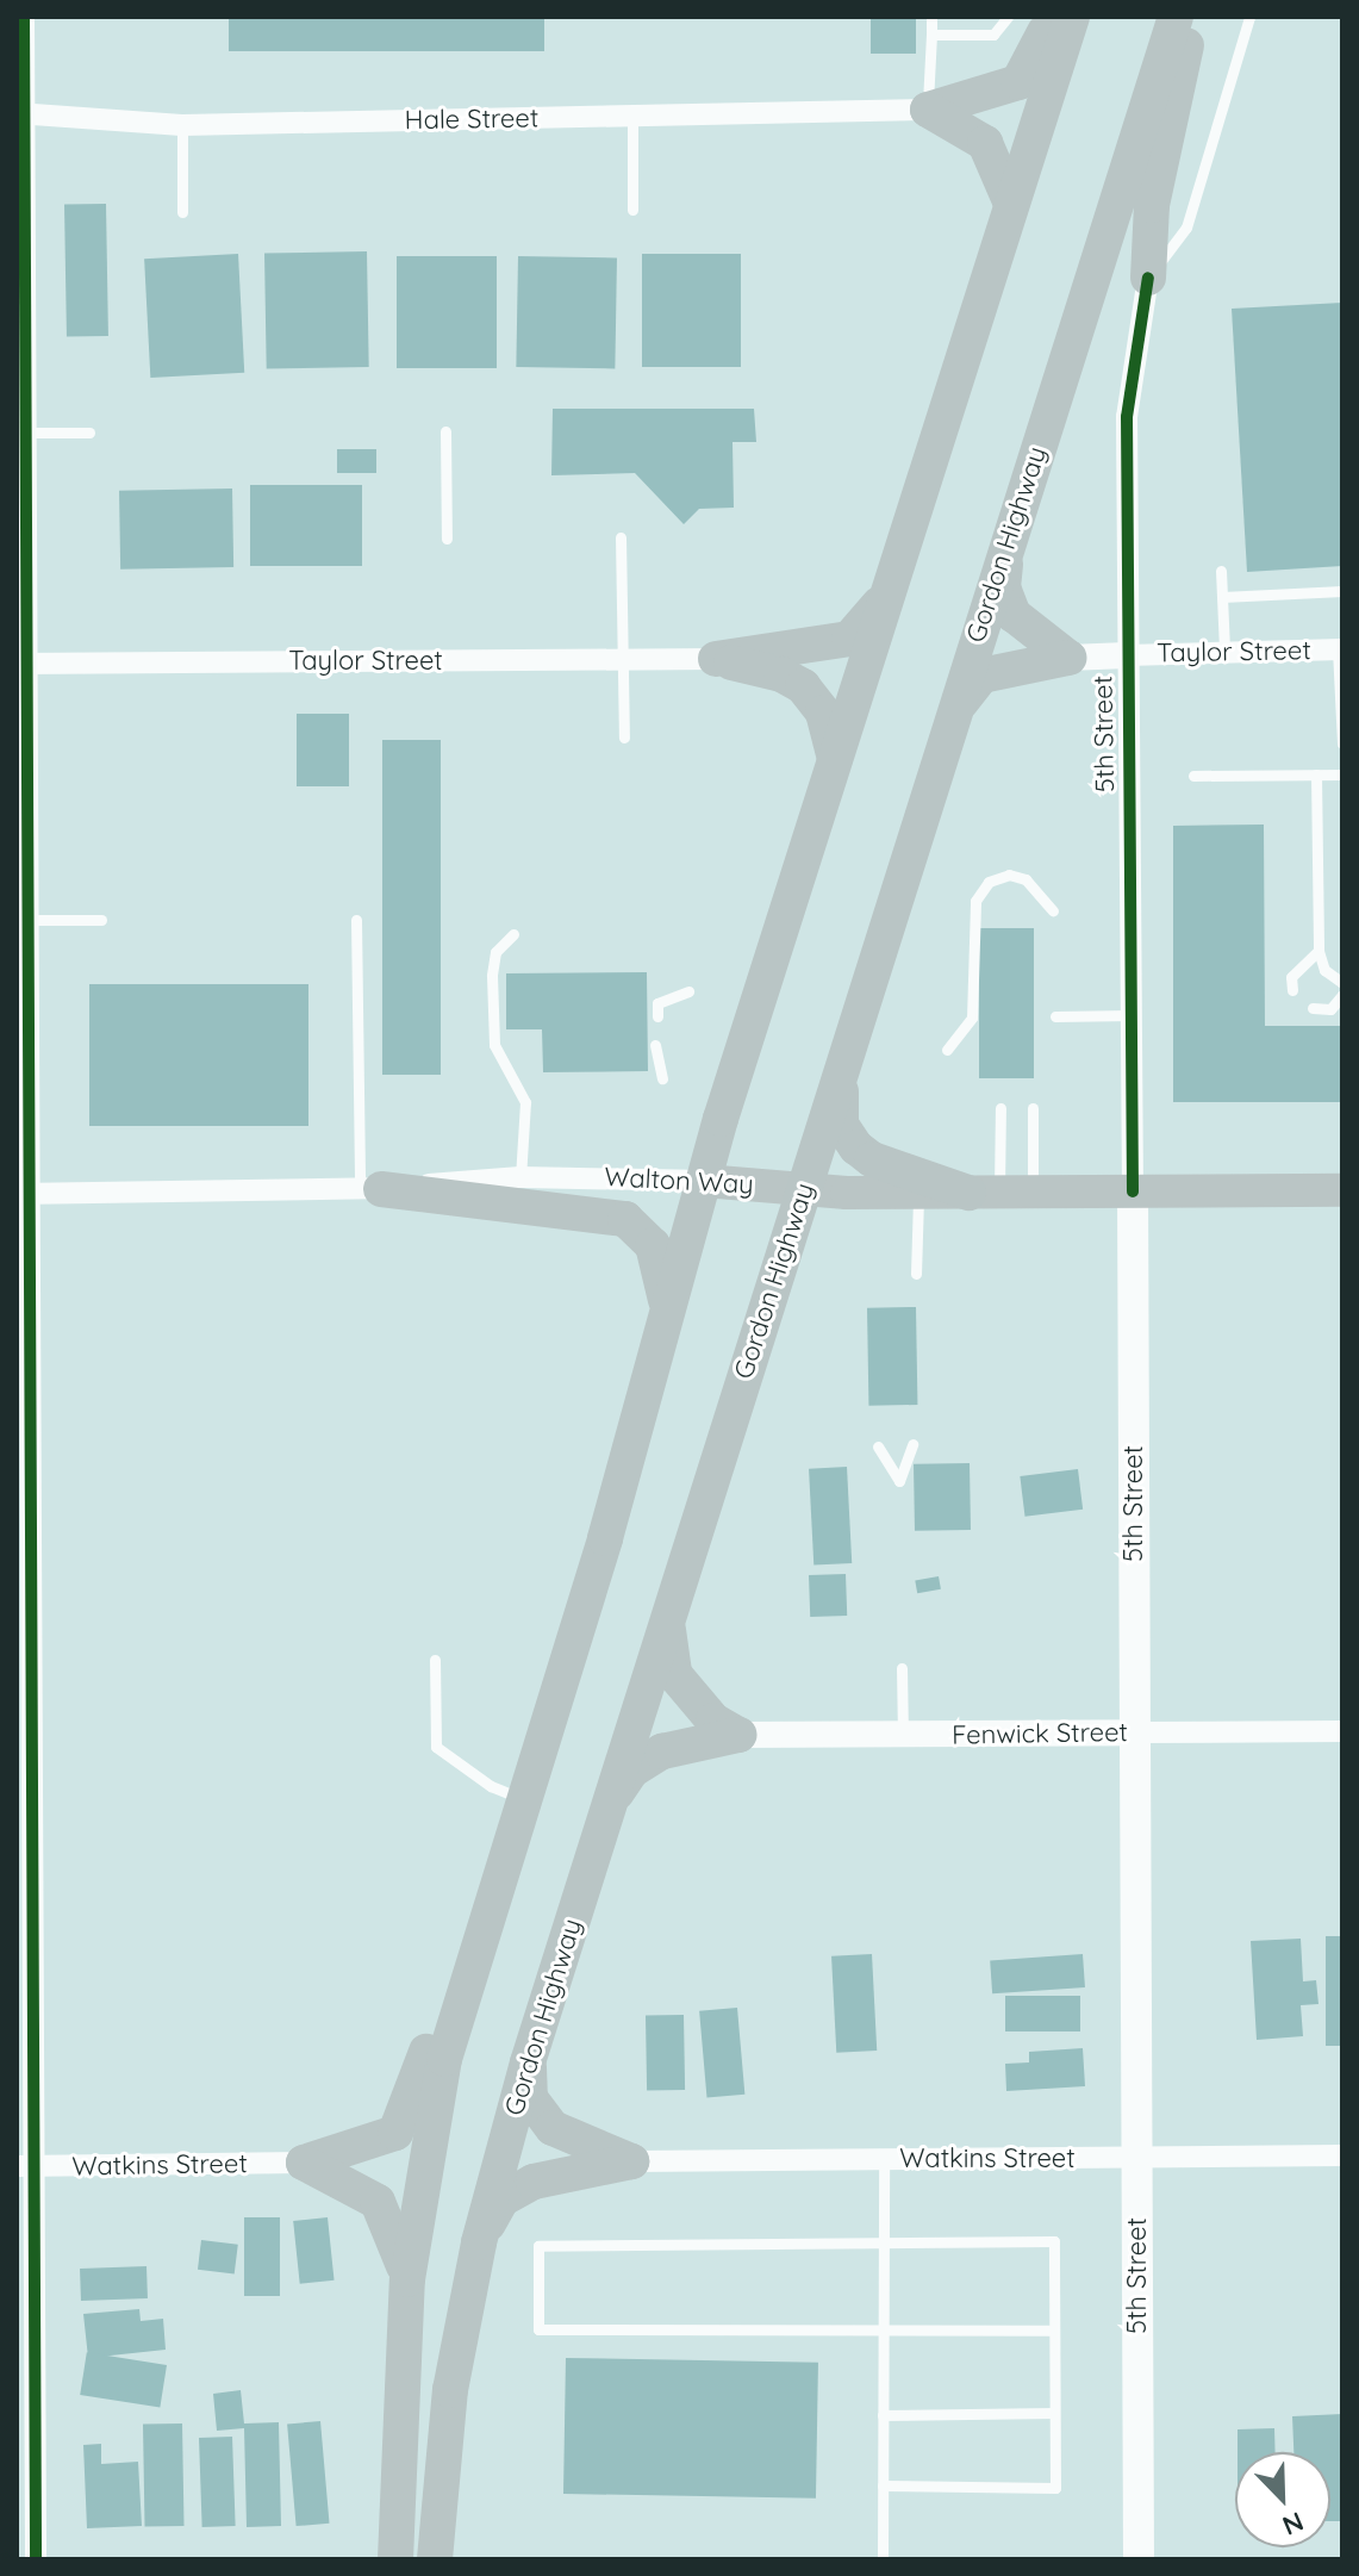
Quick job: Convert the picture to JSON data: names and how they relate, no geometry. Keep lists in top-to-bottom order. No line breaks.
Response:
{"streets":{"highway":["Gordon Highway"],"main road":["5th Street","Walton Way"],"street":["Hale Street","Taylor Street","Fenwick Street","Watkins Street"]},"crossings":[["Gordon Highway","Walton Way"],["Taylor Street","5th Street"],["5th Street","Walton Way"],["5th Street","Fenwick Street"],["5th Street","Watkins Street"]],"north":"bottom right"}
